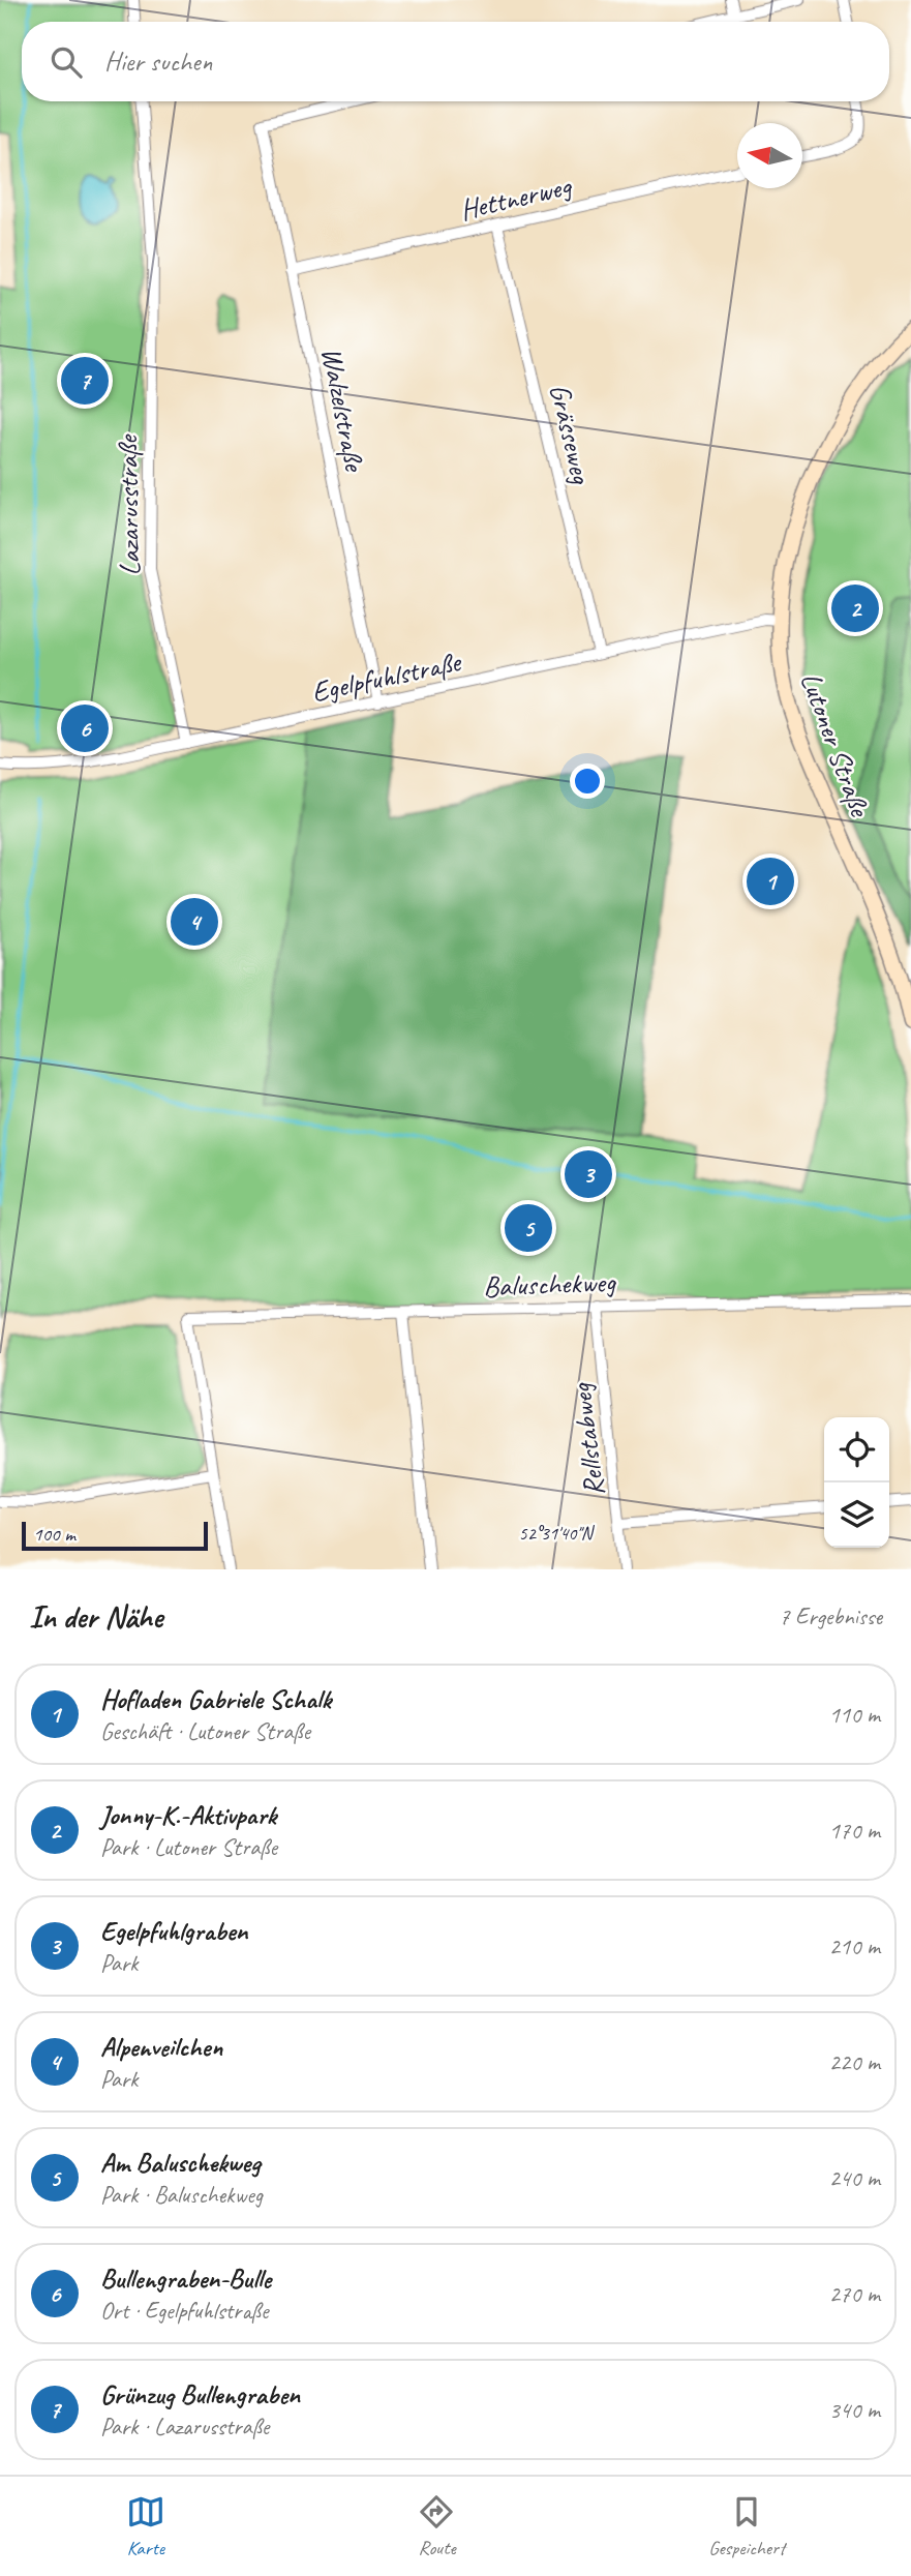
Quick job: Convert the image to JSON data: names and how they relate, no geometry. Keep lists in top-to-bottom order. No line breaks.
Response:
{"streets":{"street":["Hettnerweg","Walzelstraße","Grässeweg","Lazarusstraße","Egelpfuhlstraße","Lutoner Straße","Baluschekweg","Rellstabweg"]},"crossings":[["Hettnerweg","Walzelstraße"],["Hettnerweg","Grässeweg"],["Walzelstraße","Egelpfuhlstraße"],["Grässeweg","Egelpfuhlstraße"],["Lazarusstraße","Egelpfuhlstraße"],["Egelpfuhlstraße","Lutoner Straße"],["Baluschekweg","Rellstabweg"]],"scale_bar":"100 m","north":"left","page":{"search":"Hier suchen","pins":["7","2","6","1","4","3","5"],"scale":"100 m","heading":["In der Nähe","7 Ergebnisse"],"list":[{"mark":"1","name":"Hofladen Gabriele Schalk","note":"Geschäft · Lutoner Straße","value":"110 m"},{"mark":"2","name":"Jonny-K.-Aktivpark","note":"Park · Lutoner Straße","value":"170 m"},{"mark":"3","name":"Egelpfuhlgraben","note":"Park","value":"210 m"},{"mark":"4","name":"Alpenveilchen","note":"Park","value":"220 m"},{"mark":"5","name":"Am Baluschekweg","note":"Park · Baluschekweg","value":"240 m"},{"mark":"6","name":"Bullengraben-Bulle","note":"Ort · Egelpfuhlstraße","value":"270 m"},{"mark":"7","name":"Grünzug Bullengraben","note":"Park · Lazarusstraße","value":"340 m"}],"nav":["Karte","Route","Gespeichert"]},"coordinates":["52°31'40\"N"]}
